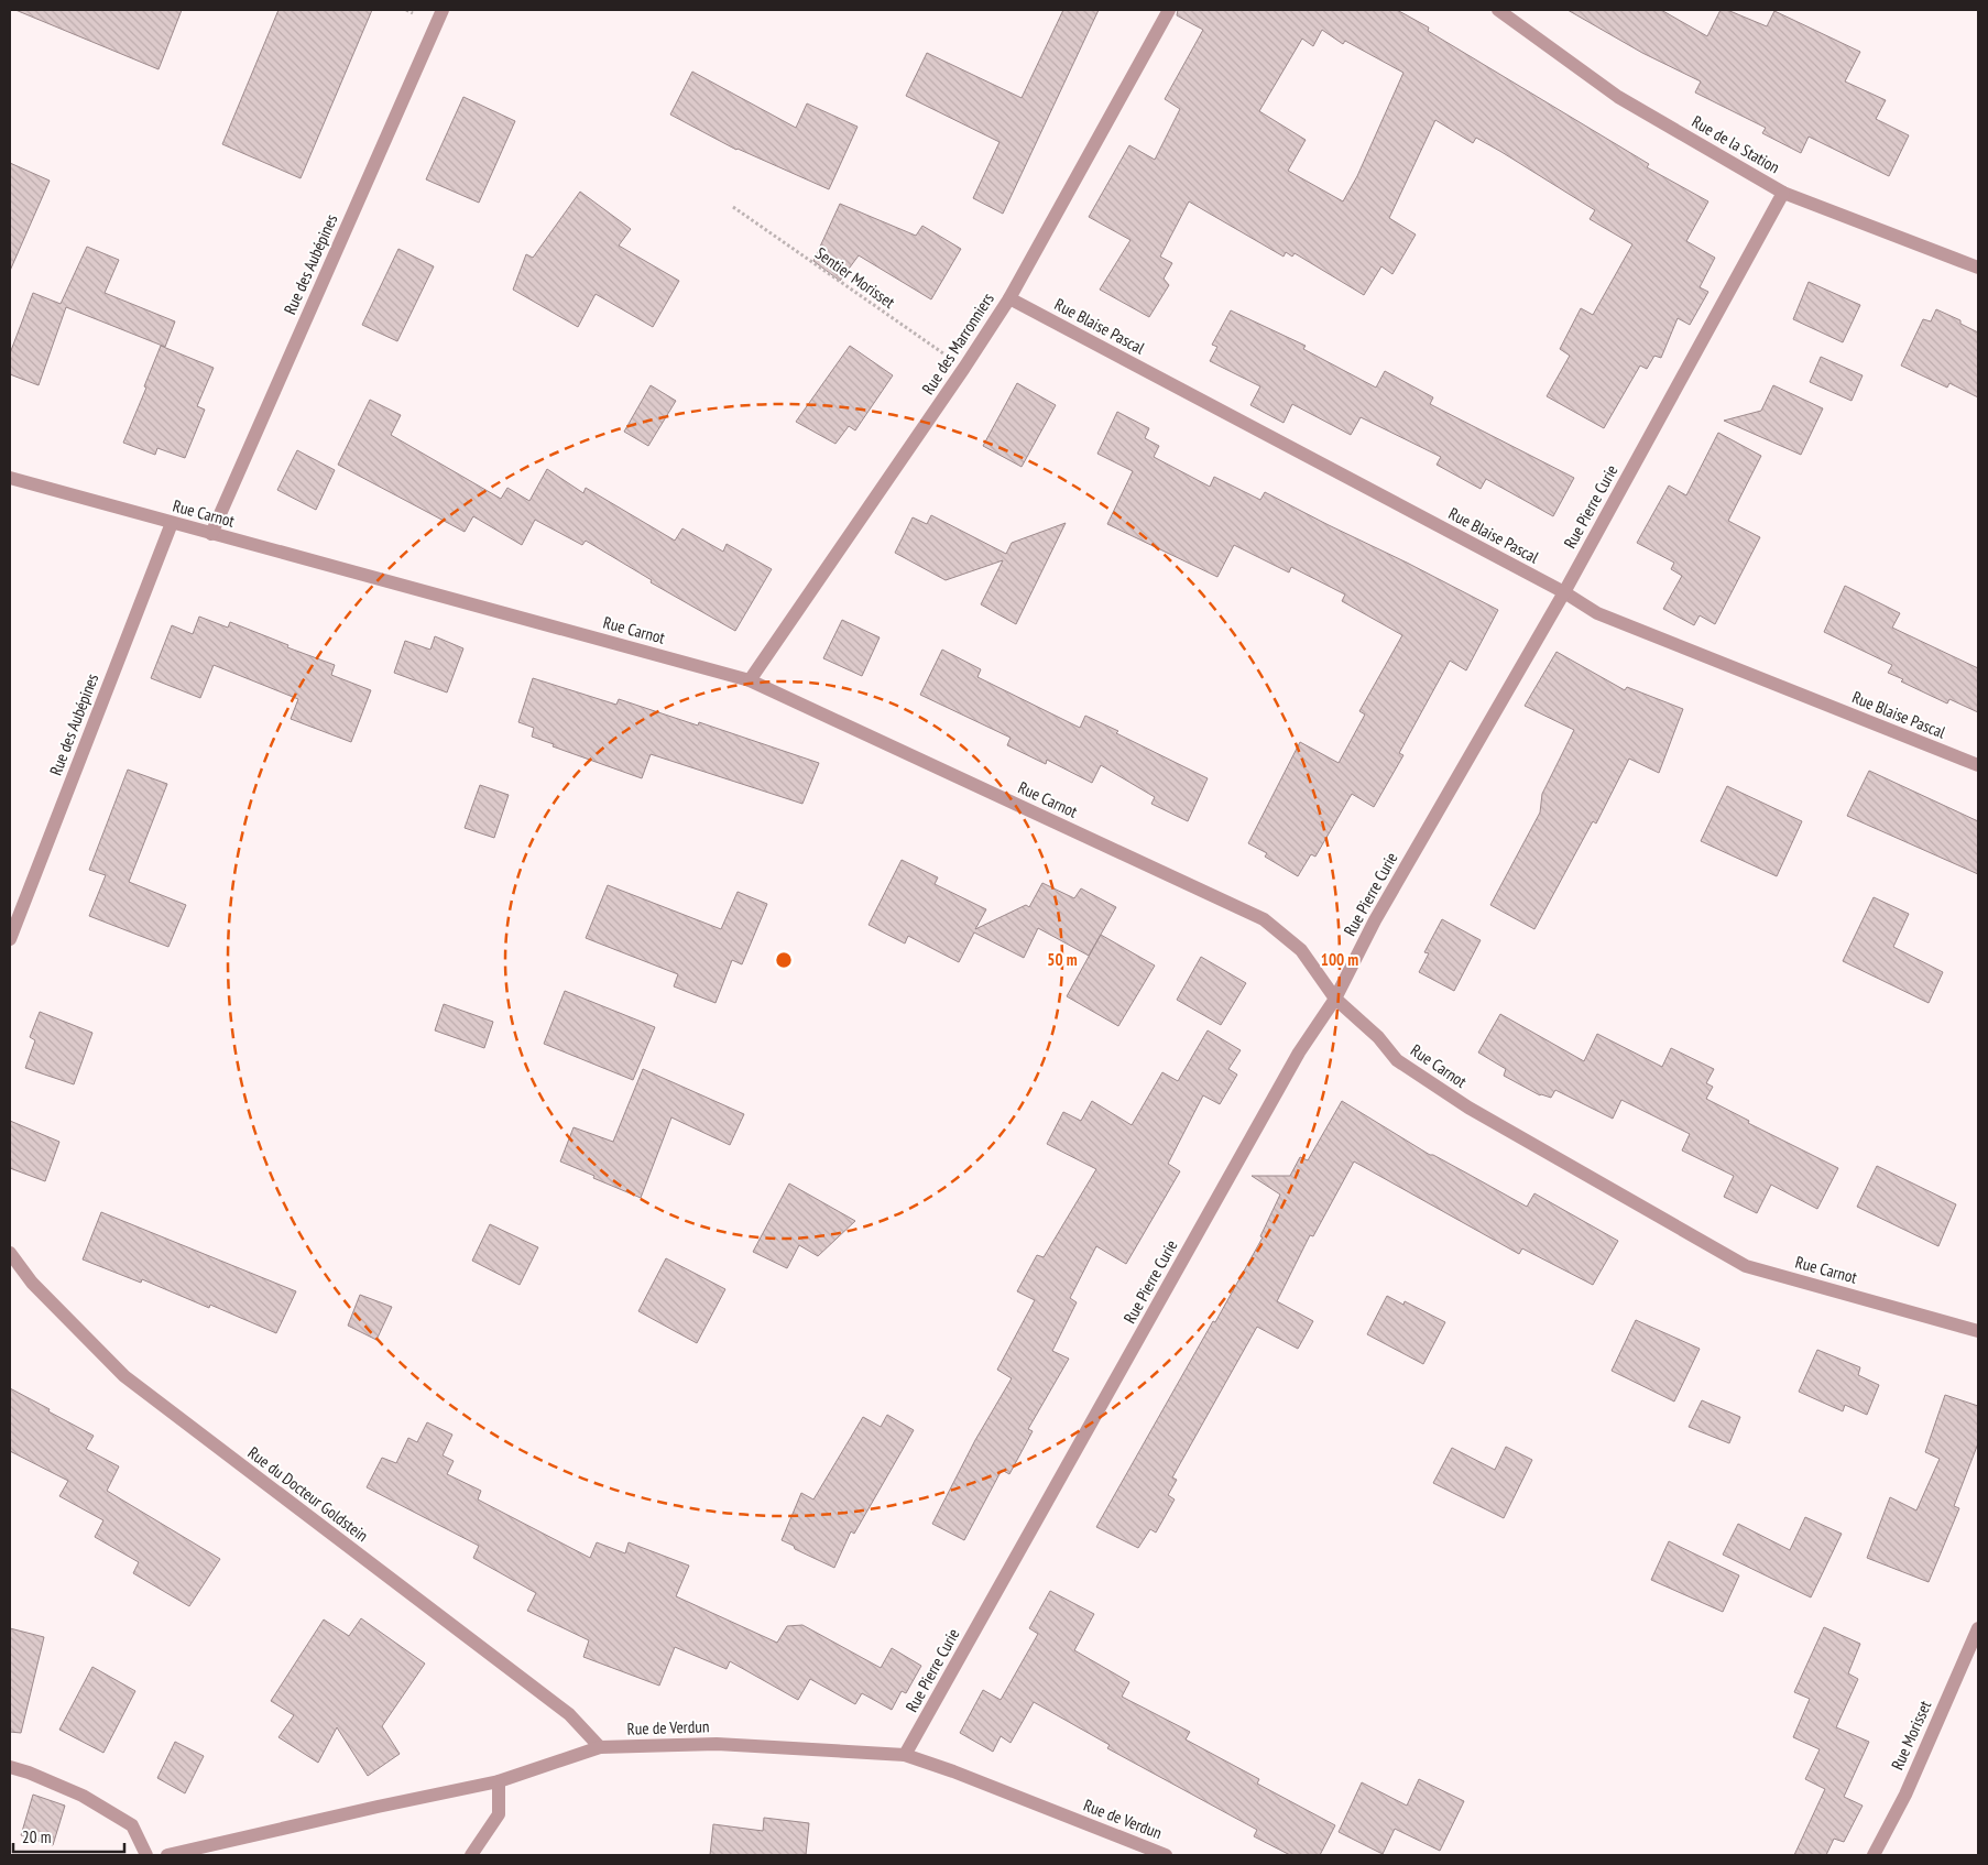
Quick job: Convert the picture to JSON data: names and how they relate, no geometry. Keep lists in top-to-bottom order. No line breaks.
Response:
{"streets":{"street":["Rue de la Station","Rue des Aubépines","Rue Blaise Pascal","Rue des Marronniers","Rue Pierre Curie","Rue Carnot","Rue du Docteur Goldstein","Rue de Verdun","Rue Morisset"],"path":["Sentier Morisset"]},"crossings":[["Rue de la Station","Rue Pierre Curie"],["Rue des Aubépines","Rue Carnot"],["Sentier Morisset","Rue des Marronniers"],["Rue Blaise Pascal","Rue des Marronniers"],["Rue Blaise Pascal","Rue Pierre Curie"],["Rue des Marronniers","Rue Carnot"],["Rue Pierre Curie","Rue Carnot"],["Rue Pierre Curie","Rue de Verdun"],["Rue du Docteur Goldstein","Rue de Verdun"]],"scale_bar":"20 m","rings":["50 m","100 m"]}
